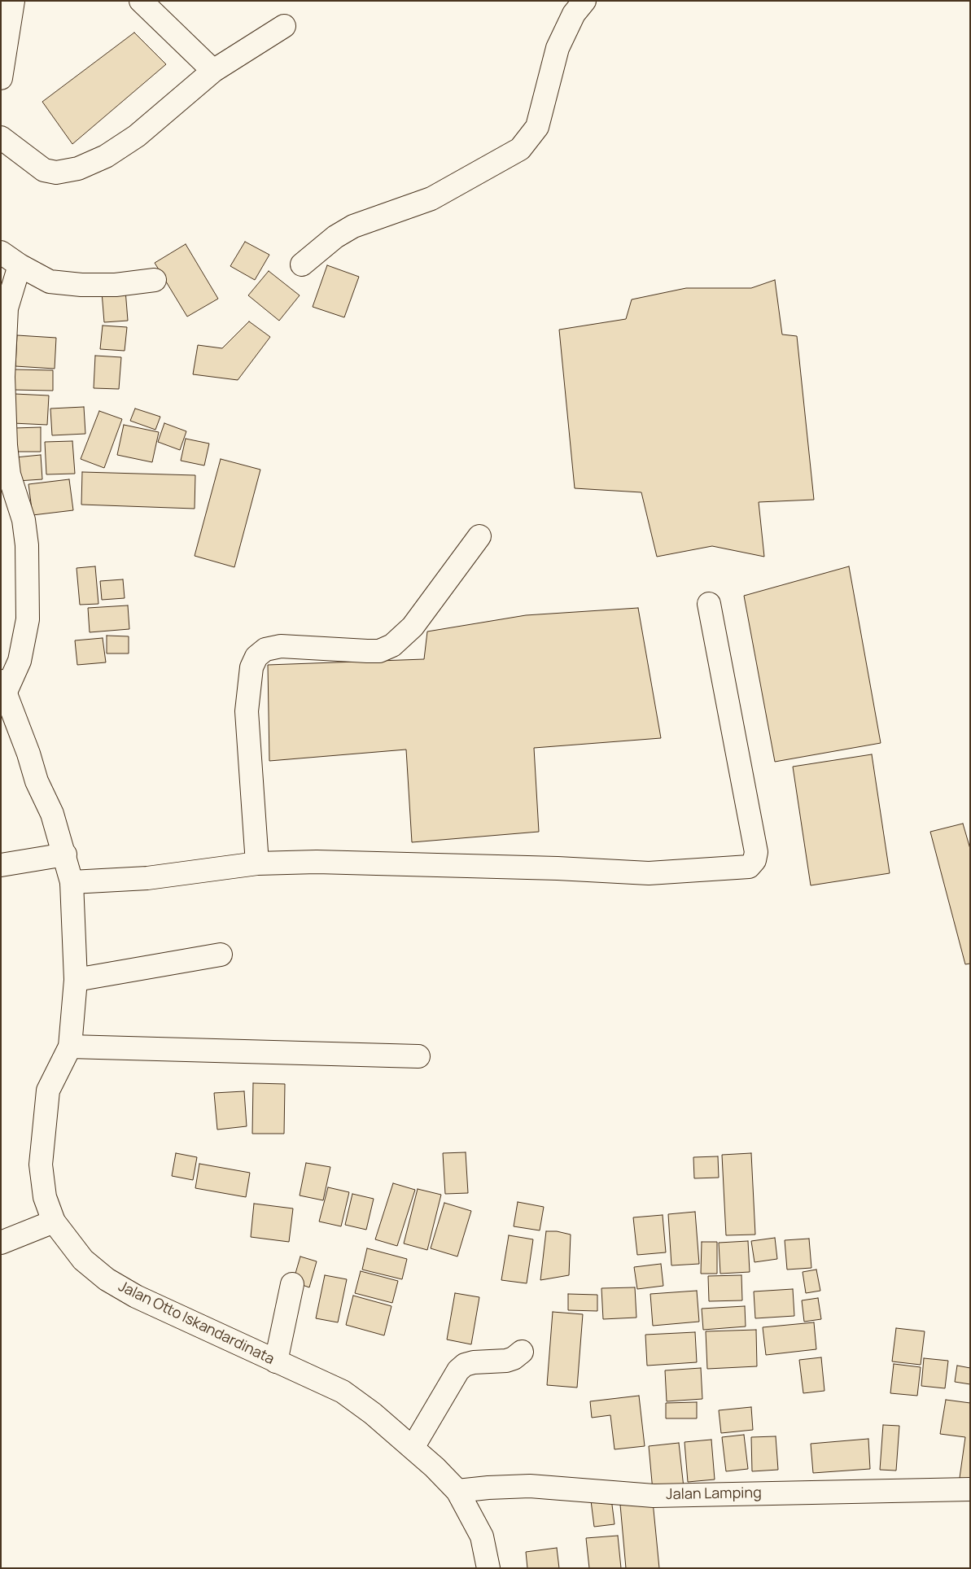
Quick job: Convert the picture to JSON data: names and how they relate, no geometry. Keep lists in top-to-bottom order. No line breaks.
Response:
{"streets":{"street":["Jalan Otto Iskandardinata","Jalan Lamping"]},"crossings":[["Jalan Otto Iskandardinata","Jalan Lamping"]]}
